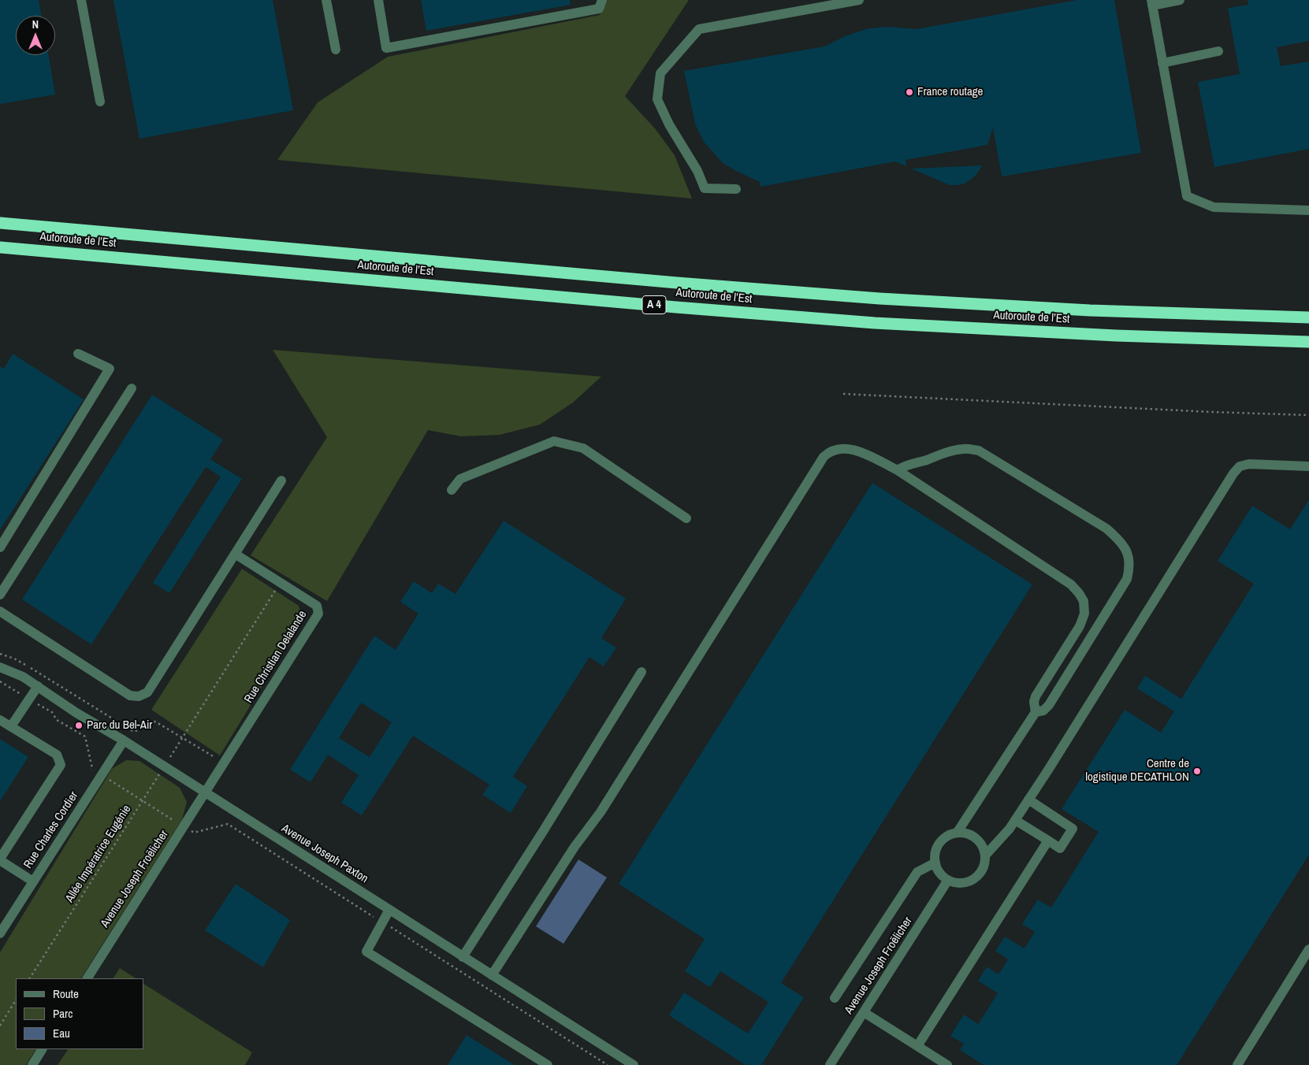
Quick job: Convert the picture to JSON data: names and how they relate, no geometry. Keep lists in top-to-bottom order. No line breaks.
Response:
{"streets":{"highway":["Autoroute de l’Est","A 4"],"street":["Rue Christian Delalande","Rue Charles Cordier","Avenue Joseph Paxton","Avenue Joseph Froëlicher"],"path":["Allée Impératrice Eugénie"]},"crossings":[["Rue Christian Delalande","Allée Impératrice Eugénie"],["Rue Christian Delalande","Avenue Joseph Paxton"],["Rue Christian Delalande","Avenue Joseph Froëlicher"],["Rue Charles Cordier","Avenue Joseph Paxton"],["Allée Impératrice Eugénie","Avenue Joseph Paxton"],["Avenue Joseph Paxton","Avenue Joseph Froëlicher"]],"places":["France routage","Parc du Bel-Air","Centre de logistique DECATHLON"],"legend":["Route","Parc","Eau"],"north":"top"}
